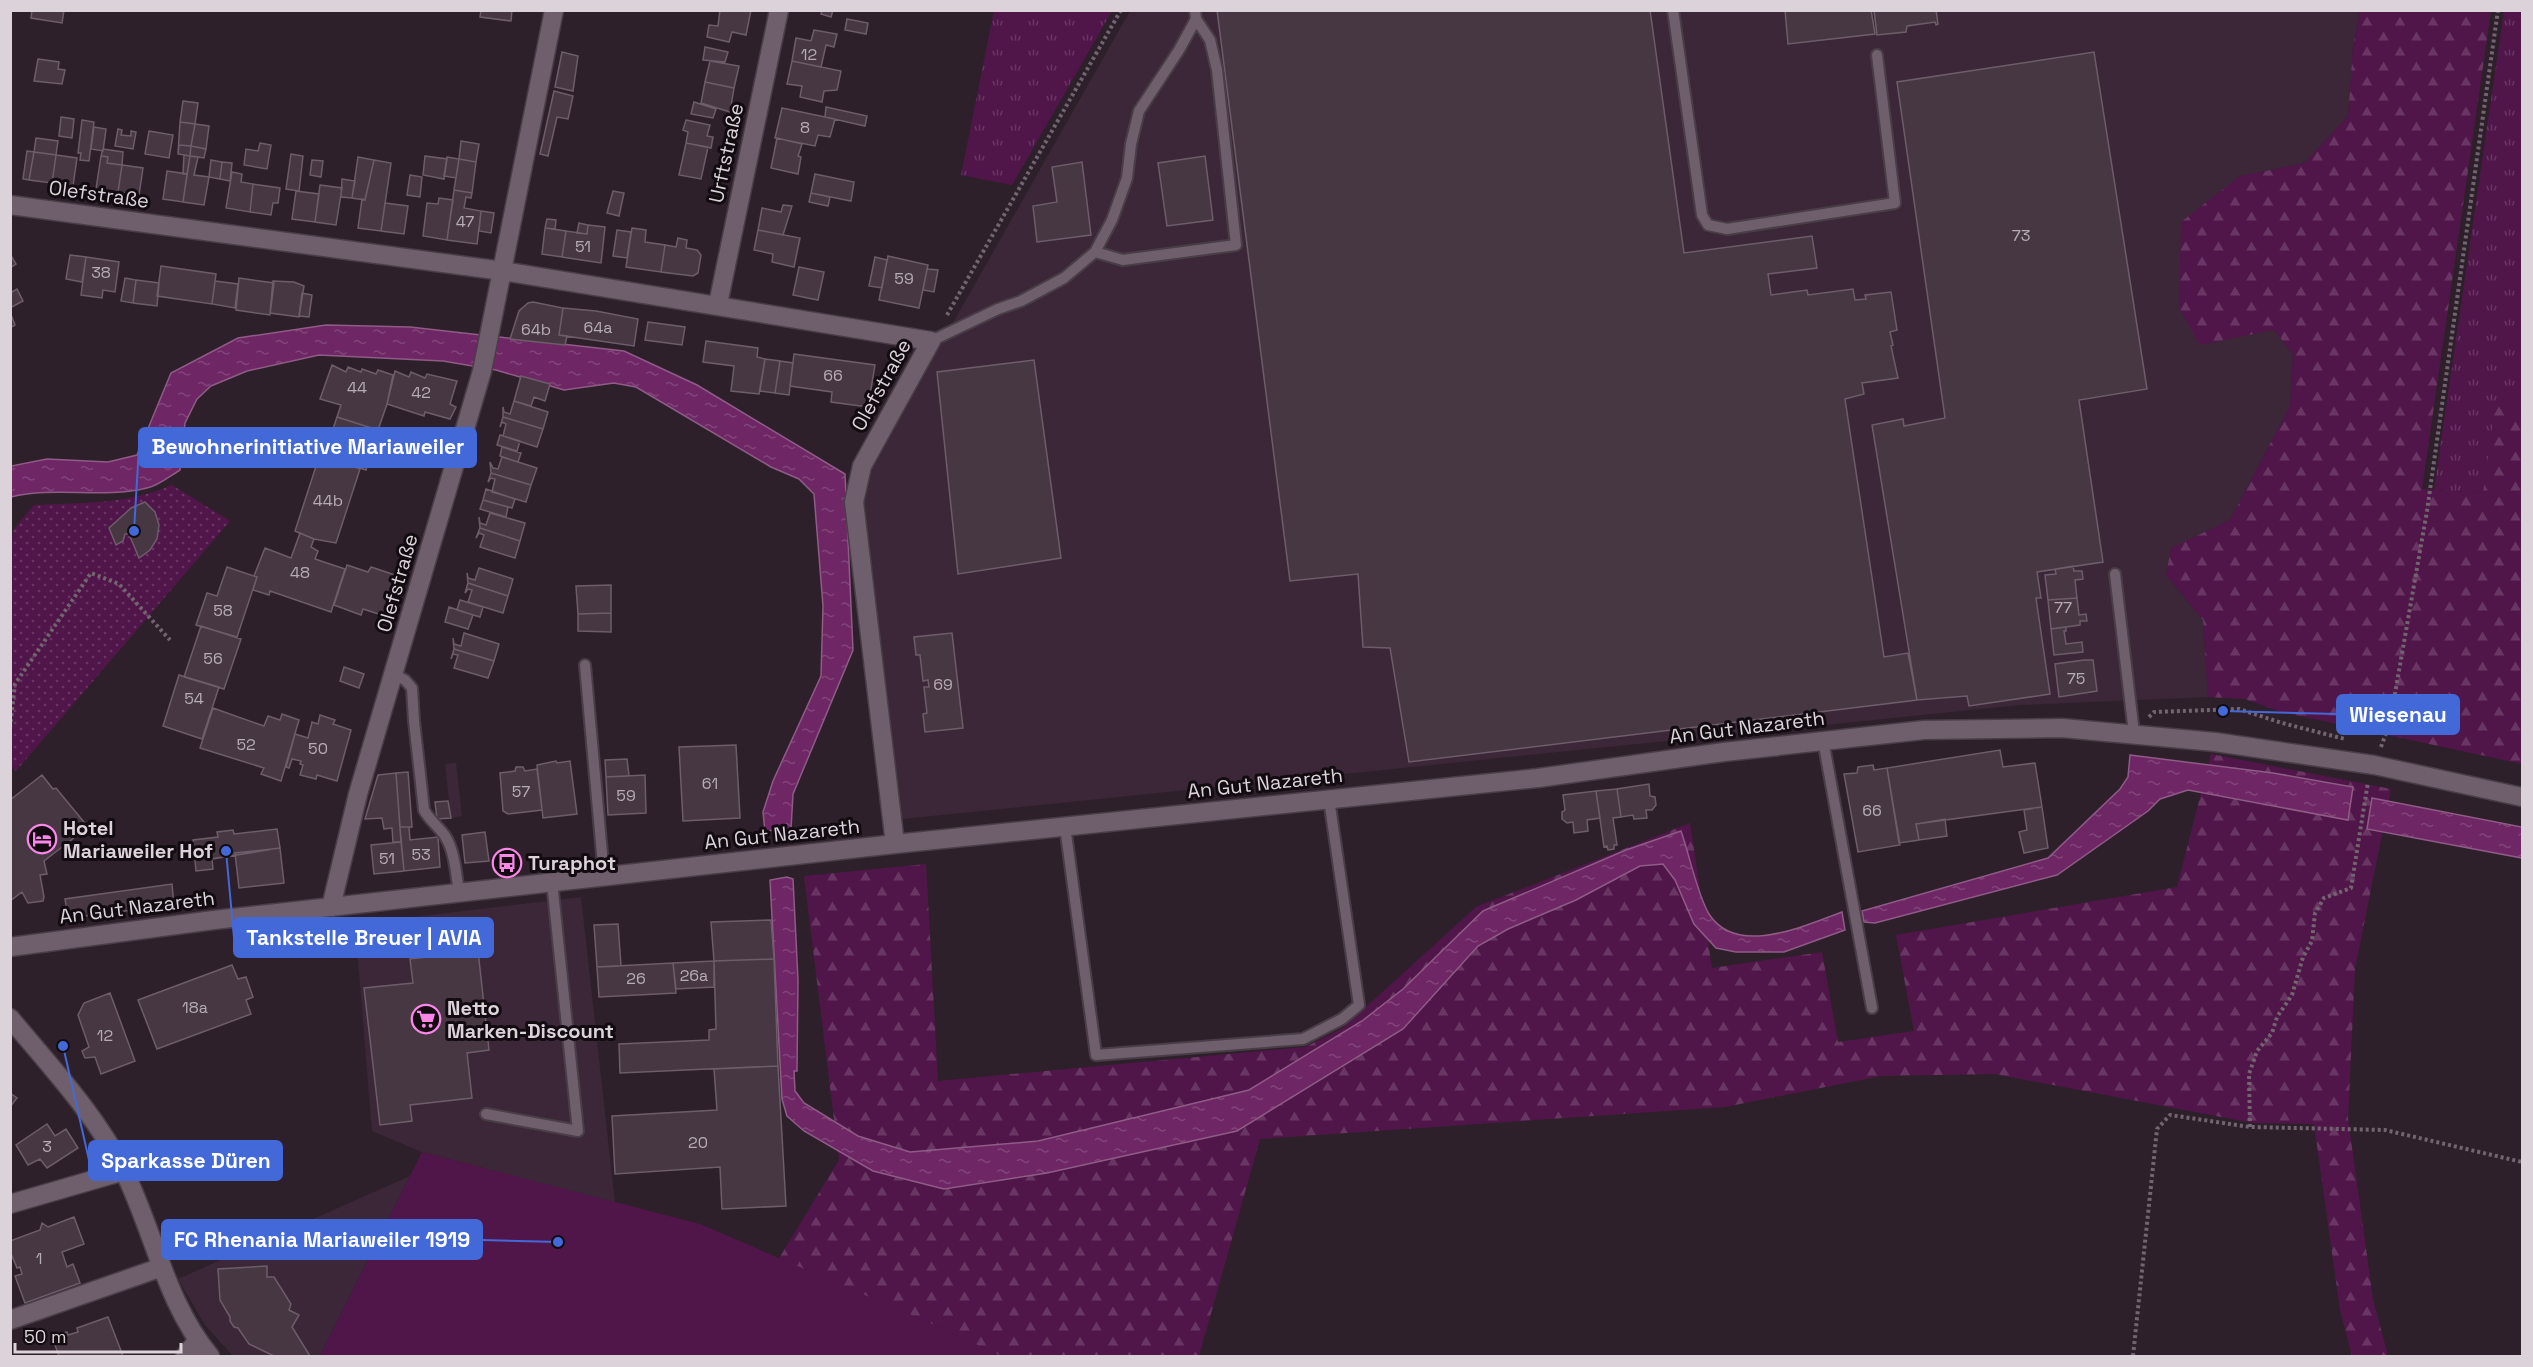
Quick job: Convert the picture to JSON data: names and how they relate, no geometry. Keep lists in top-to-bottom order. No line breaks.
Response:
{"streets":{"street":["Urftstraße","Olefstraße","An Gut Nazareth"]},"crossings":[["Urftstraße","Olefstraße"],["Olefstraße","An Gut Nazareth"]],"places":{"other":["Bewohnerinitiative Mariaweiler","Wiesenau","Tankstelle Breuer | AVIA","Sparkasse Düren","FC Rhenania Mariaweiler 1919"],"hotel":["Hotel Mariaweiler Hof"],"bus stop":["Turaphot"],"supermarket":["Netto Marken-Discount"]},"house_numbers":["12","8","47","73","51","38","59","64a","64b","66","44","42","44b","48","77","58","56","75","69","54","52","50","61","57","59","66","53","51","26a","26","18a","12","20","3","1"],"scale_bar":"50 m"}
